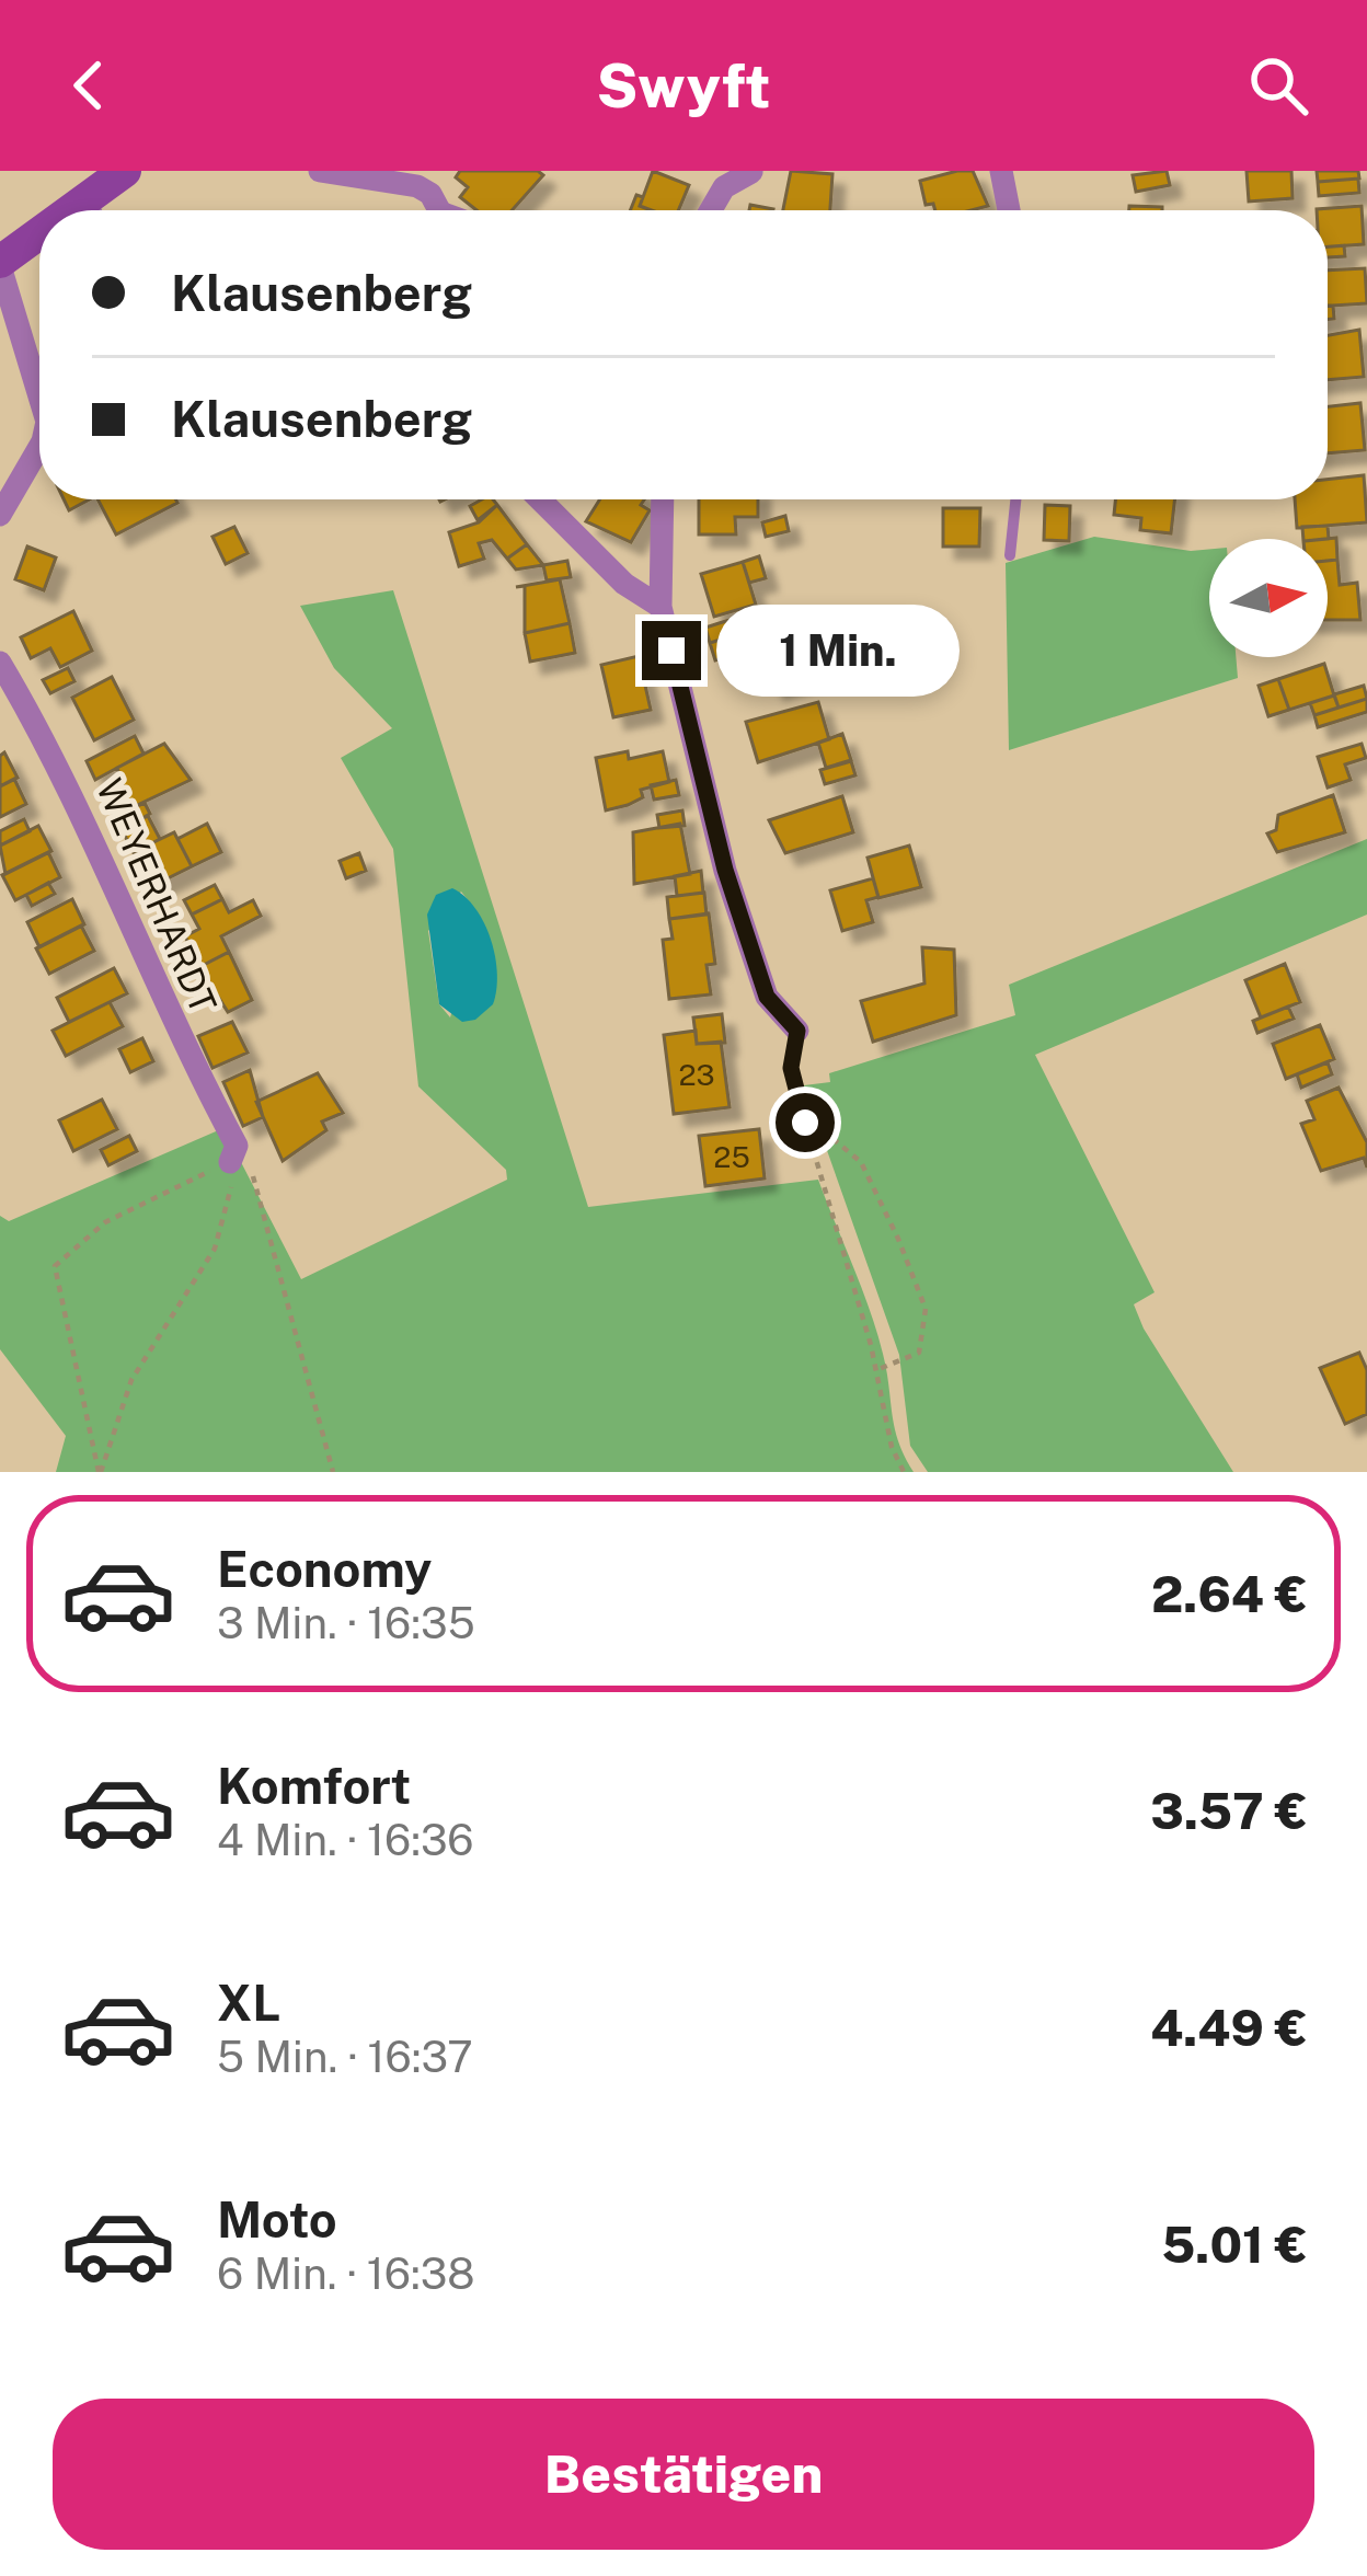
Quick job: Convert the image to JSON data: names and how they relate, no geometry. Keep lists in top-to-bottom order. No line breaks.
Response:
{"streets":{"street":["WEYERHARDT"]},"house_numbers":["23","25"],"north":"right","page":{"header":"Swyft","banner":["Klausenberg","Klausenberg"],"bubble":"1 Min.","list":[{"name":"Economy","note":"3 Min. · 16:35","value":"2.64 €"},{"name":"Komfort","note":"4 Min. · 16:36","value":"3.57 €"},{"name":"XL","note":"5 Min. · 16:37","value":"4.49 €"},{"name":"Moto","note":"6 Min. · 16:38","value":"5.01 €"}],"buttons":"Bestätigen"}}
